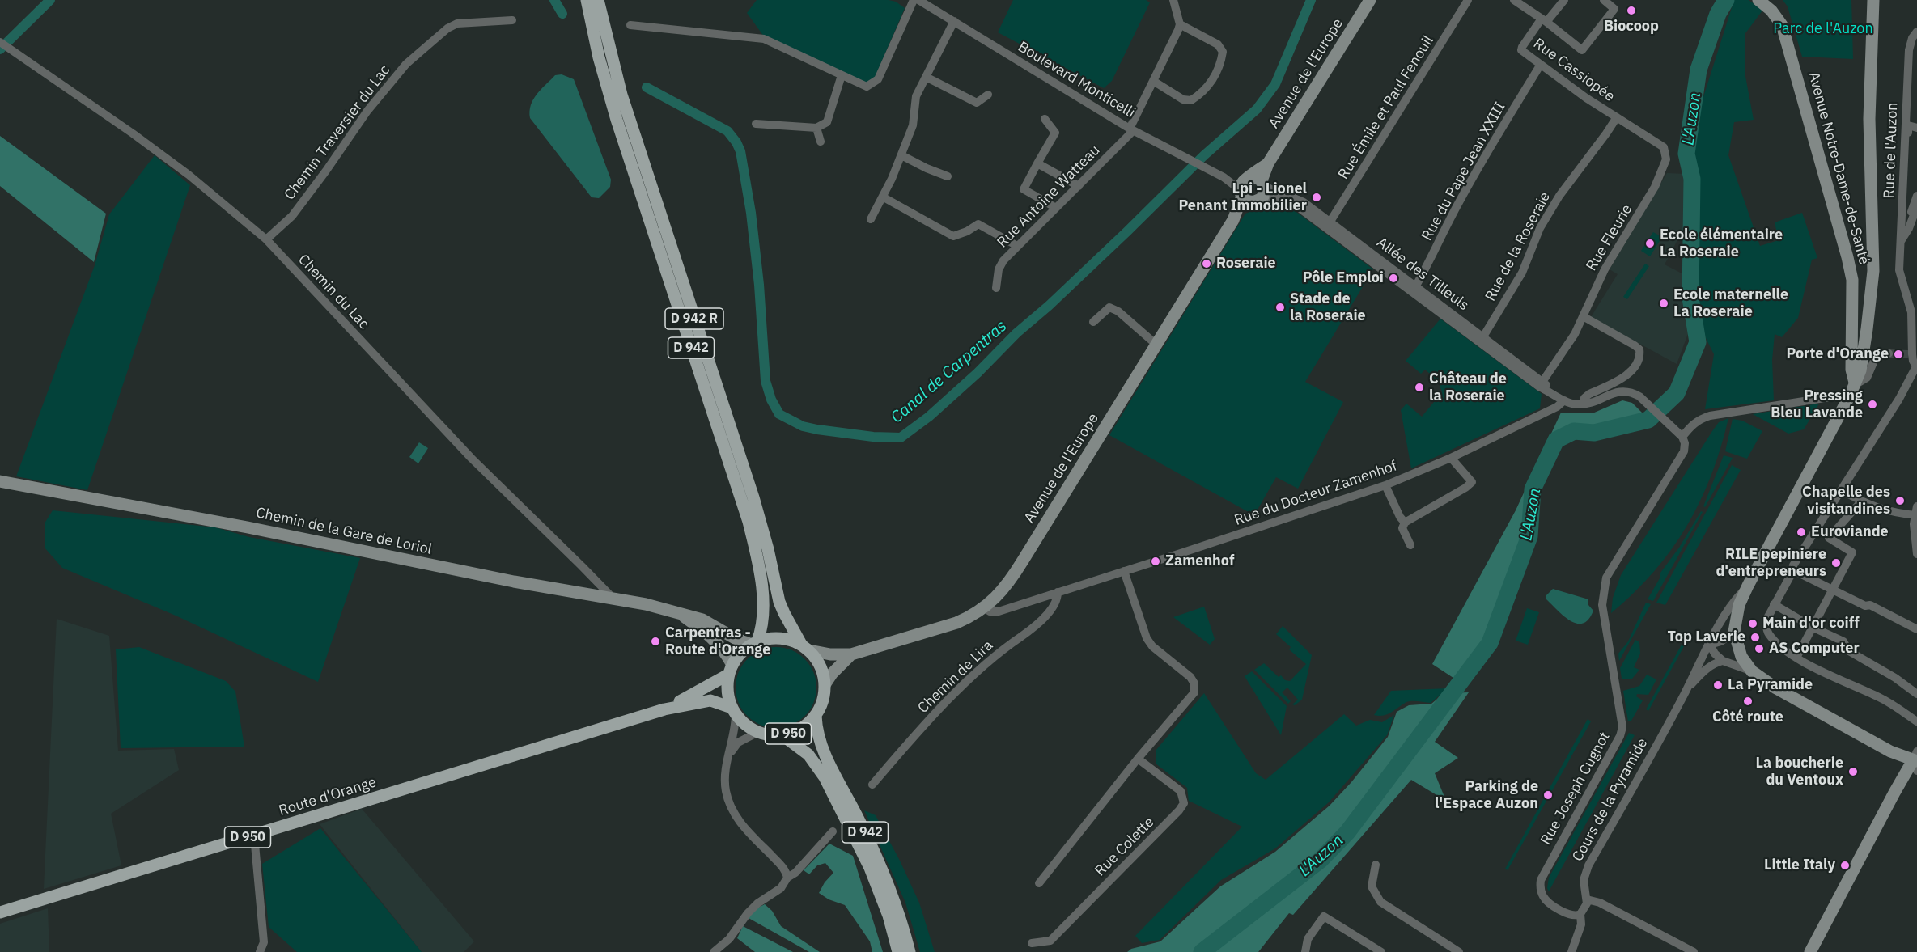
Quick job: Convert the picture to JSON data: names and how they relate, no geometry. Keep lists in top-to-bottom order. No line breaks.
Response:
{"streets":{"main road":["Avenue de l'Europe","Avenue Notre-Dame-de-Santé","D 942 R","D 942","Chemin de la Gare de Loriol","D 950","Route d'Orange"],"street":["Rue Cassiopée","Boulevard Monticelli","Rue Émile et Paul Fenouil","Chemin Traversier du Lac","Rue de l'Auzon","Rue du Pape Jean XXIII","Rue Antoine Watteau","Rue Fleurie","Rue de la Roseraie","Allée des Tilleuls","Chemin du Lac","Rue du Docteur Zamenhof","Chemin de Lira","Rue Joseph Cugnot","Cours de la Pyramide","Rue Colette"]},"crossings":[["Rue Cassiopée","Rue du Pape Jean XXIII"],["Rue Cassiopée","Rue Fleurie"],["Rue Cassiopée","Rue de la Roseraie"],["Avenue de l'Europe","Boulevard Monticelli"],["Avenue de l'Europe","Allée des Tilleuls"],["Avenue de l'Europe","D 942 R"],["Avenue de l'Europe","D 942"],["Avenue de l'Europe","Rue du Docteur Zamenhof"],["Avenue de l'Europe","Chemin de la Gare de Loriol"],["Avenue de l'Europe","D 950"],["Avenue de l'Europe","Route d'Orange"],["Boulevard Monticelli","Rue Antoine Watteau"],["Boulevard Monticelli","Allée des Tilleuls"],["Rue Émile et Paul Fenouil","Allée des Tilleuls"],["Chemin Traversier du Lac","Chemin du Lac"],["Rue du Pape Jean XXIII","Allée des Tilleuls"],["Rue Fleurie","Rue de la Roseraie"],["Rue Fleurie","Allée des Tilleuls"],["Rue de la Roseraie","Allée des Tilleuls"],["Allée des Tilleuls","Rue du Docteur Zamenhof"],["Chemin du Lac","Chemin de la Gare de Loriol"],["D 942 R","D 942"],["D 942 R","Chemin de la Gare de Loriol"],["D 942 R","D 950"],["D 942 R","Route d'Orange"],["D 942","Chemin de la Gare de Loriol"],["D 942","D 950"],["D 942","Route d'Orange"],["Rue du Docteur Zamenhof","Chemin de Lira"],["Chemin de la Gare de Loriol","D 950"],["Chemin de la Gare de Loriol","Route d'Orange"],["D 950","Route d'Orange"]],"water":["L'Auzon","Canal de Carpentras"],"parks":["Parc de l'Auzon"],"places":["Biocoop","Lpi - Lionel Penant Immobilier","Ecole élémentaire La Roseraie","Roseraie","Pôle Emploi","Ecole maternelle La Roseraie","Stade de la Roseraie","Porte d'Orange","Château de la Roseraie","Pressing Bleu Lavande","Chapelle des visitandines","Euroviande","Zamenhof","RILE pepiniere d'entrepreneurs","Main d'or coiff","Top Laverie","Carpentras - Route d'Orange","AS Computer","La Pyramide","Côté route","La boucherie du Ventoux","Parking de l'Espace Auzon","Little Italy"]}
